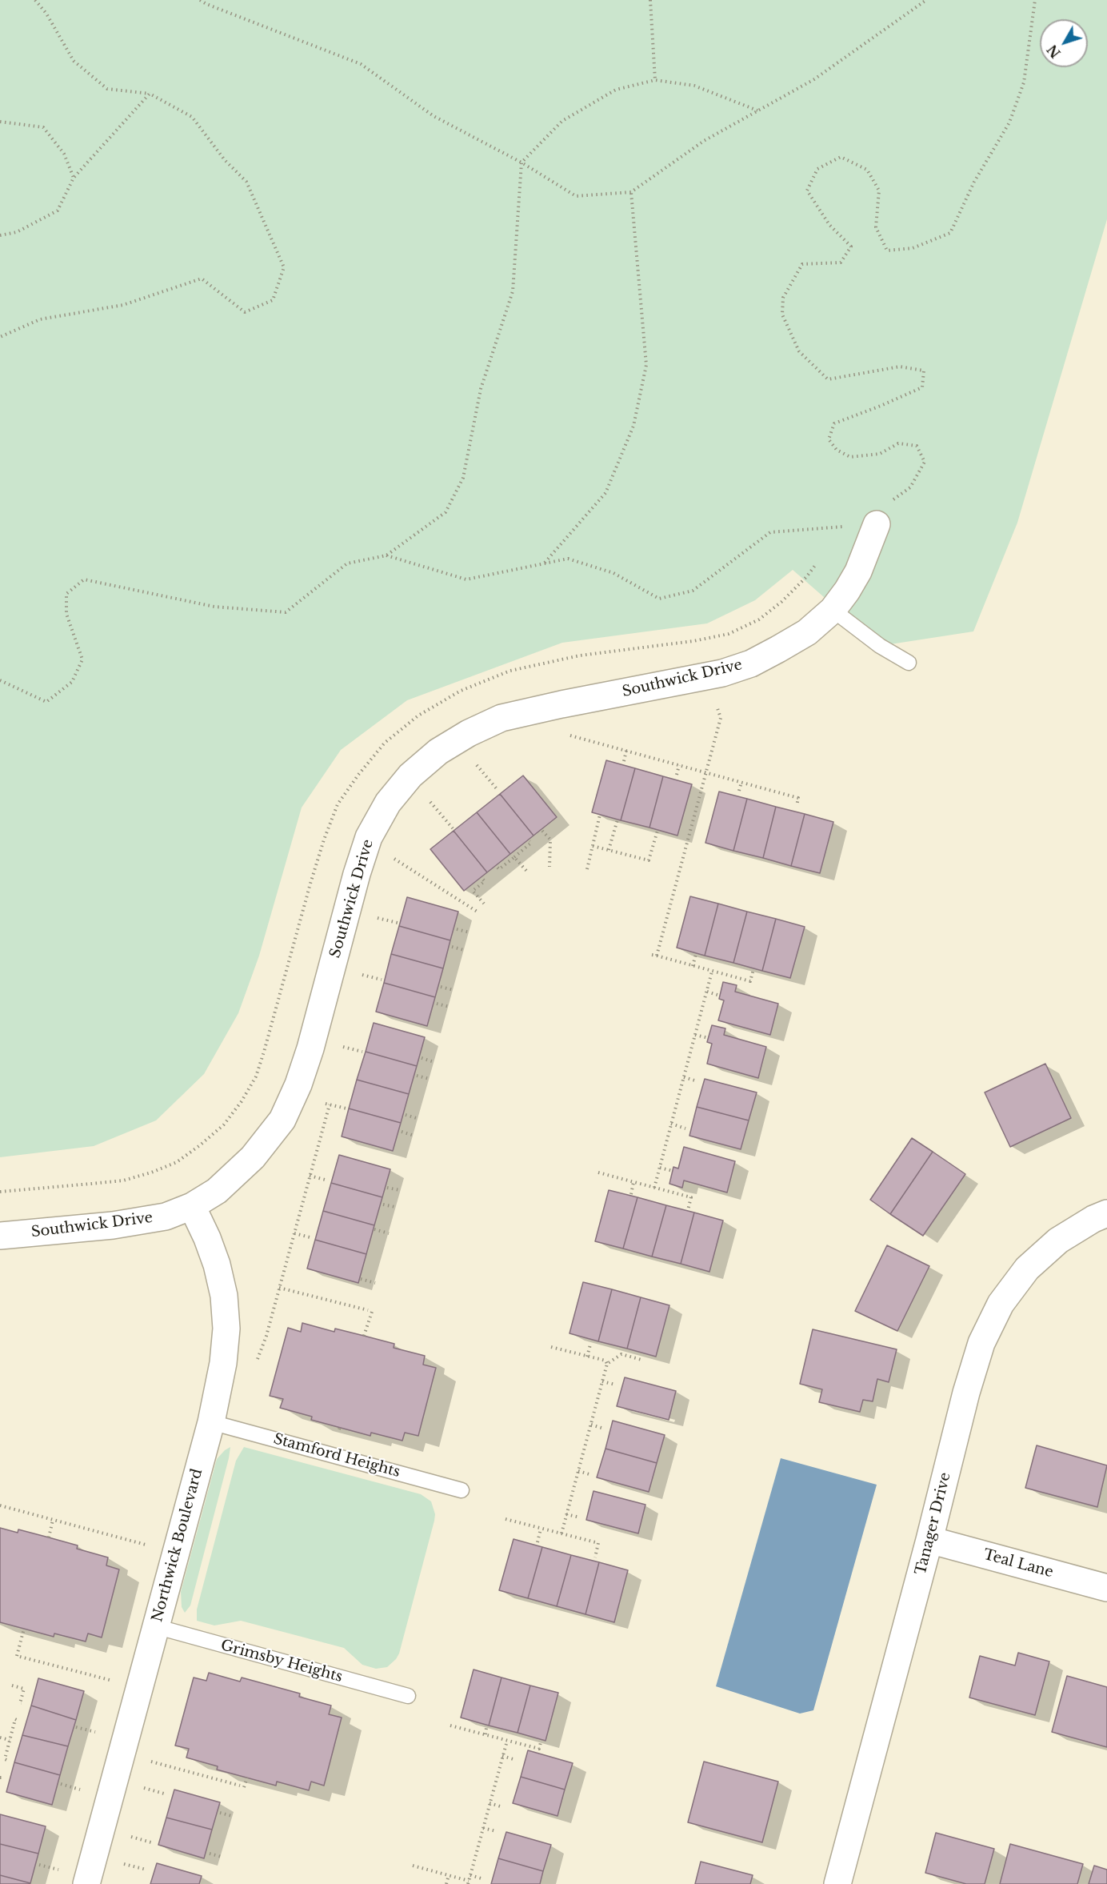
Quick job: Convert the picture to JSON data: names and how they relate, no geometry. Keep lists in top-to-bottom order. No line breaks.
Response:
{"streets":{"street":["Southwick Drive","Tanager Drive","Northwick Boulevard","Teal Lane"],"lane":["Stamford Heights","Grimsby Heights"]},"crossings":[["Southwick Drive","Northwick Boulevard"],["Stamford Heights","Northwick Boulevard"],["Tanager Drive","Teal Lane"],["Northwick Boulevard","Grimsby Heights"]],"north":"bottom left"}
